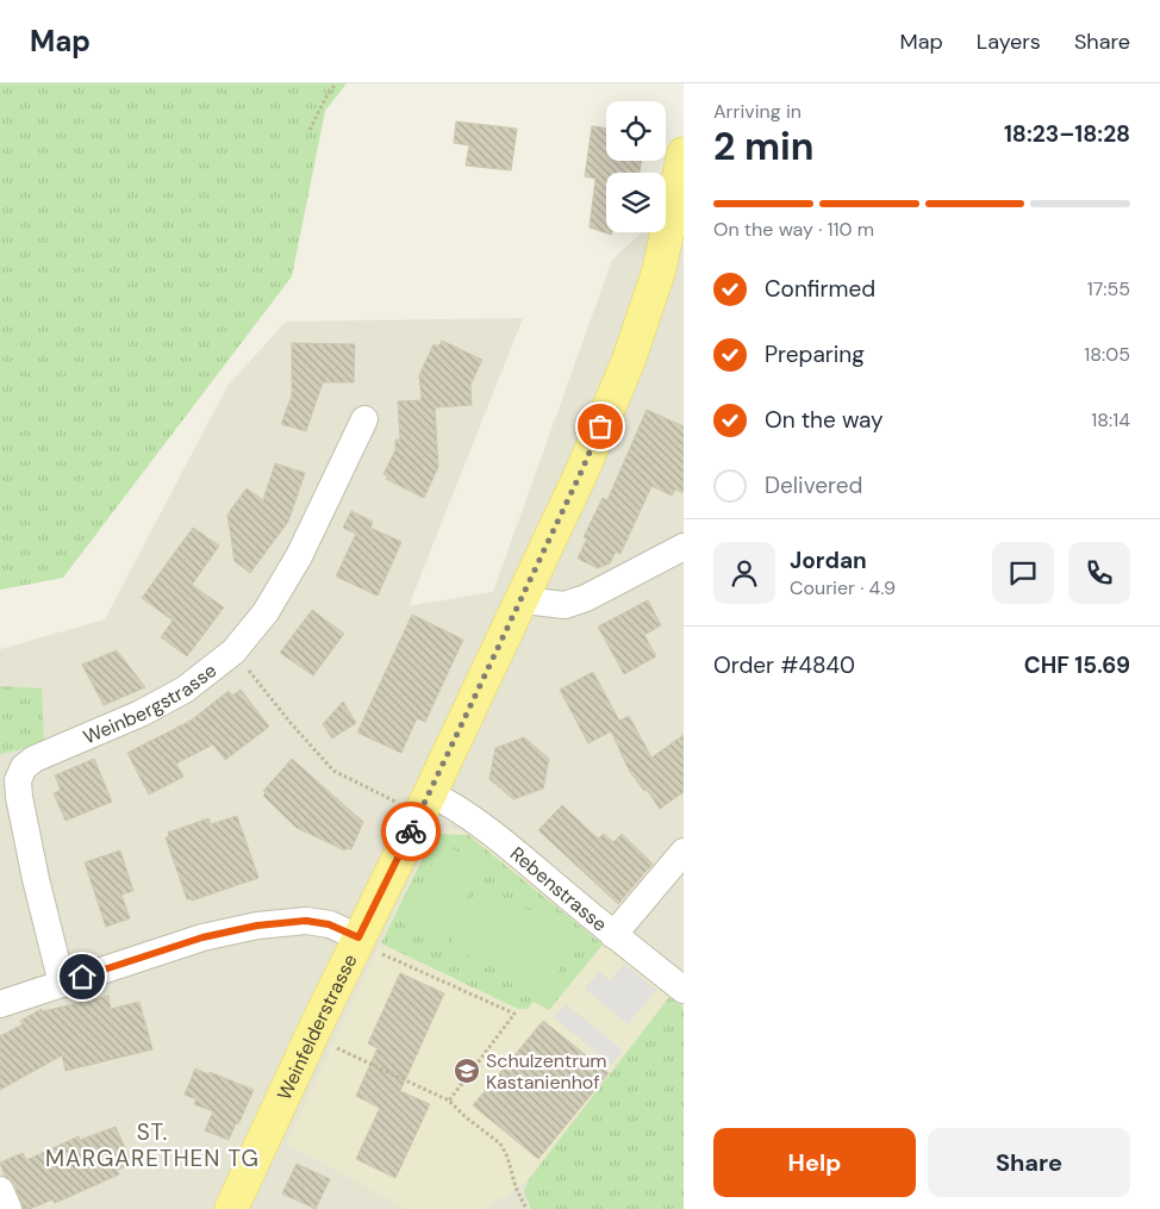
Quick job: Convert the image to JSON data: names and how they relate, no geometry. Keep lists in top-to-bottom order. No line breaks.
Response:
{"streets":{"main road":["Weinfelderstrasse"],"street":["Weinbergstrasse","Rebenstrasse"]},"crossings":[["Rebenstrasse","Weinfelderstrasse"]],"districts":["ST. MARGARETHEN TG"],"places":{"school or university":["Schulzentrum Kastanienhof"]},"page":{"header":"Map","nav":["Map","Layers","Share"],"heading":["2 min","Arriving in","18:23–18:28"],"panel":["Jordan","Courier · 4.9","Order #4840","CHF 15.69"],"bar":"On the way · 110 m","list":[["Confirmed","17:55"],["Preparing","18:05"],["On the way","18:14"],"Delivered"],"buttons":["Help","Share"]}}
